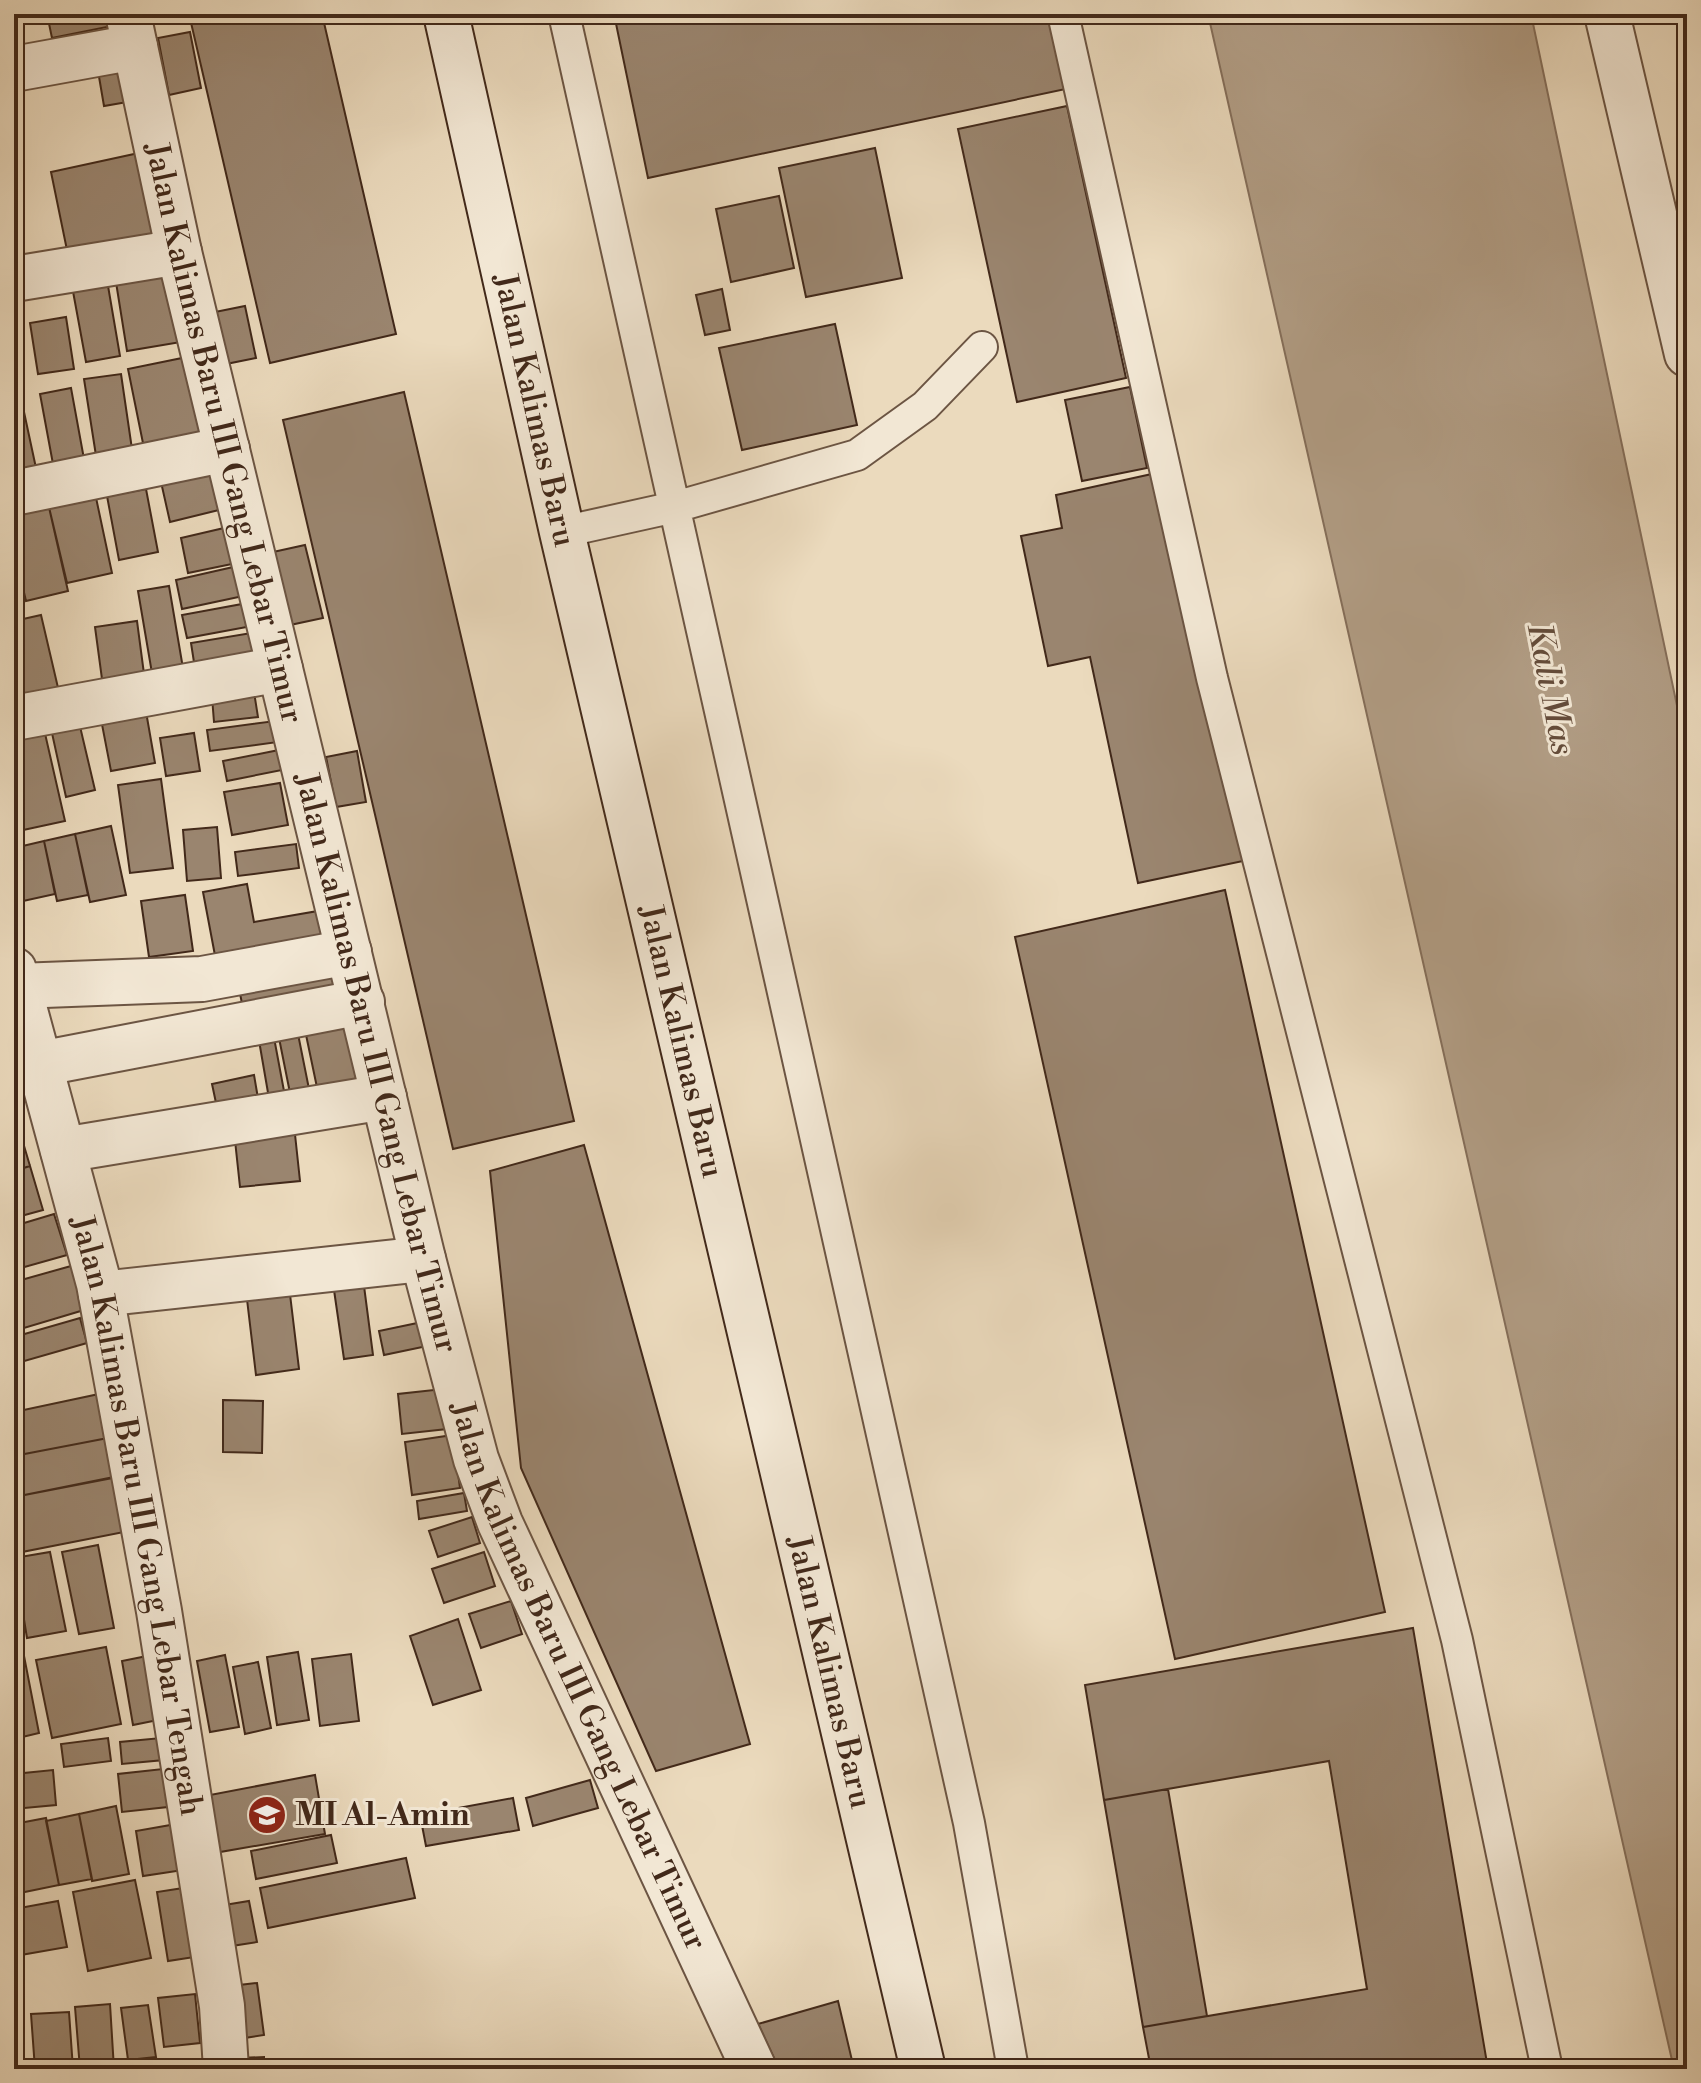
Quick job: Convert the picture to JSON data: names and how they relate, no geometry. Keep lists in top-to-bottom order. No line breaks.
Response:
{"streets":{"street":["Jalan Kalimas Baru","Jalan Kalimas Baru III Gang Lebar Timur","Jalan Kalimas Baru III Gang Lebar Tengah"]},"water":["Kali Mas"],"places":{"school or university":["MI Al-Amin"]}}
